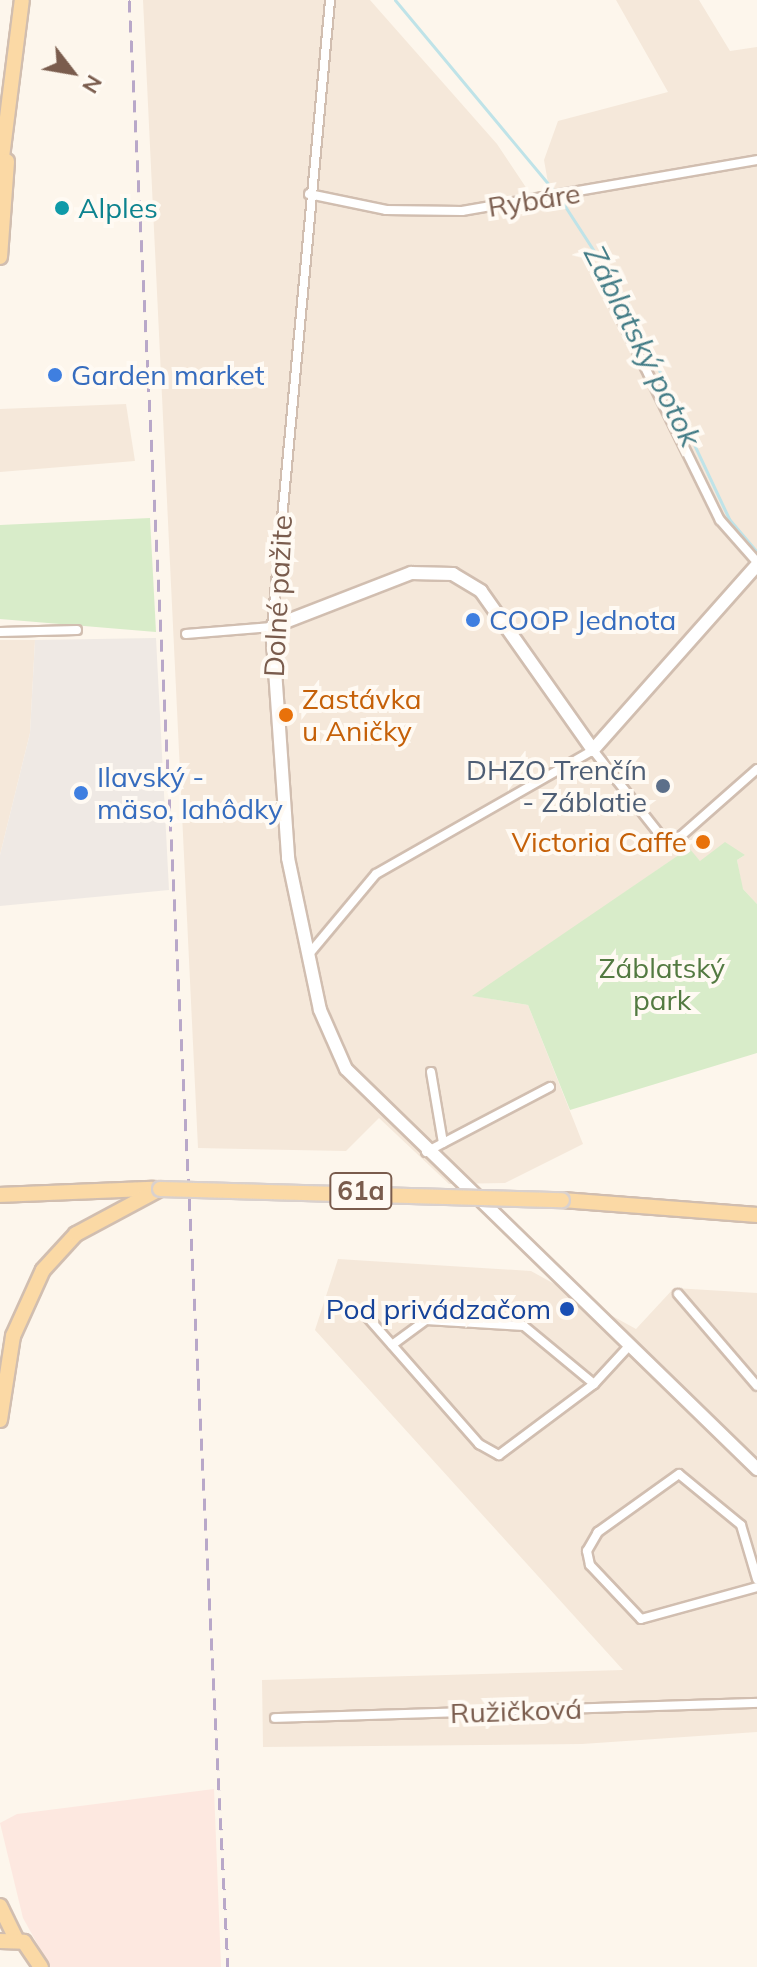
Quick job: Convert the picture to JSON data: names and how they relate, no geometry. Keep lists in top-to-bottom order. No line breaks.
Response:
{"streets":{"main road":["61a"],"street":["Rybáre","Dolné pažite","Ružičková"]},"crossings":[["Rybáre","Dolné pažite"]],"water":["Záblatský potok"],"parks":["Záblatský park"],"places":["Alples","Garden market","COOP Jednota","Zastávka u Aničky","DHZO Trenčín - Záblatie","Ilavský - mäso, lahôdky","Victoria Caffe","Pod privádzačom"],"north":"bottom right"}
